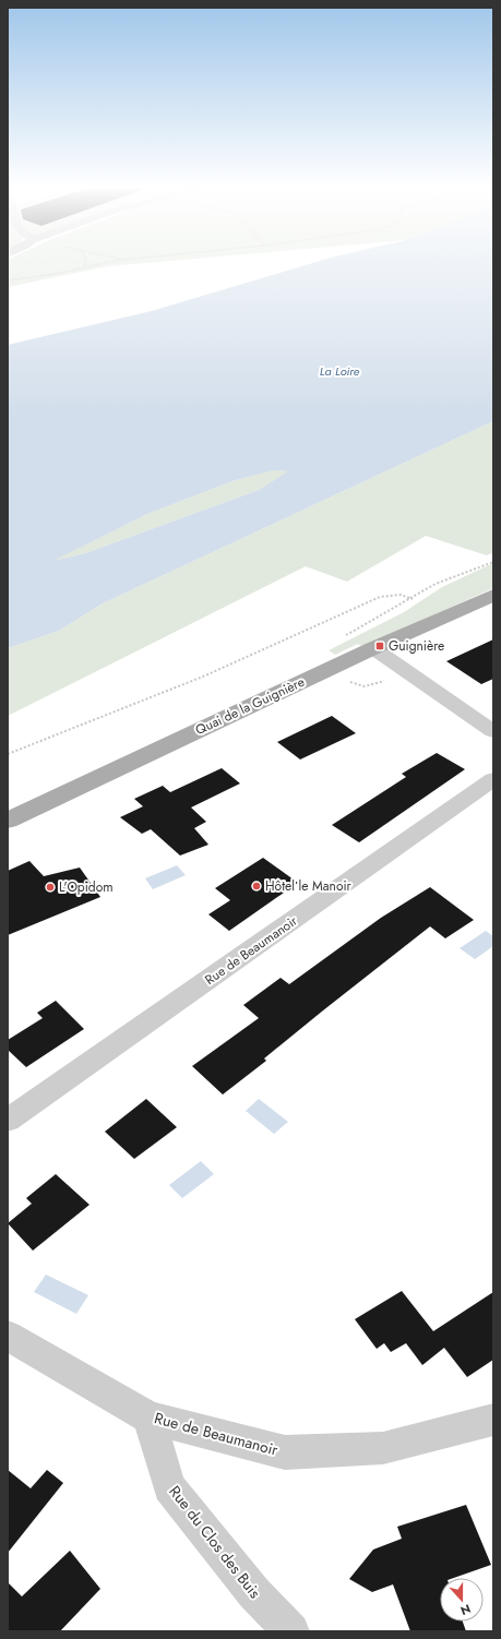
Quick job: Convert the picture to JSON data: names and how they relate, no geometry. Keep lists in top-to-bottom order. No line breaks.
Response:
{"streets":{"main road":["Quai de la Guignière"],"street":["Rue de Beaumanoir","Rue du Clos des Buis"]},"crossings":[["Rue de Beaumanoir","Rue du Clos des Buis"]],"water":["La Loire"],"places":{"transit":["Guignière"],"other":["Hôtel le Manoir","L'Opidom"]},"north":"bottom"}
